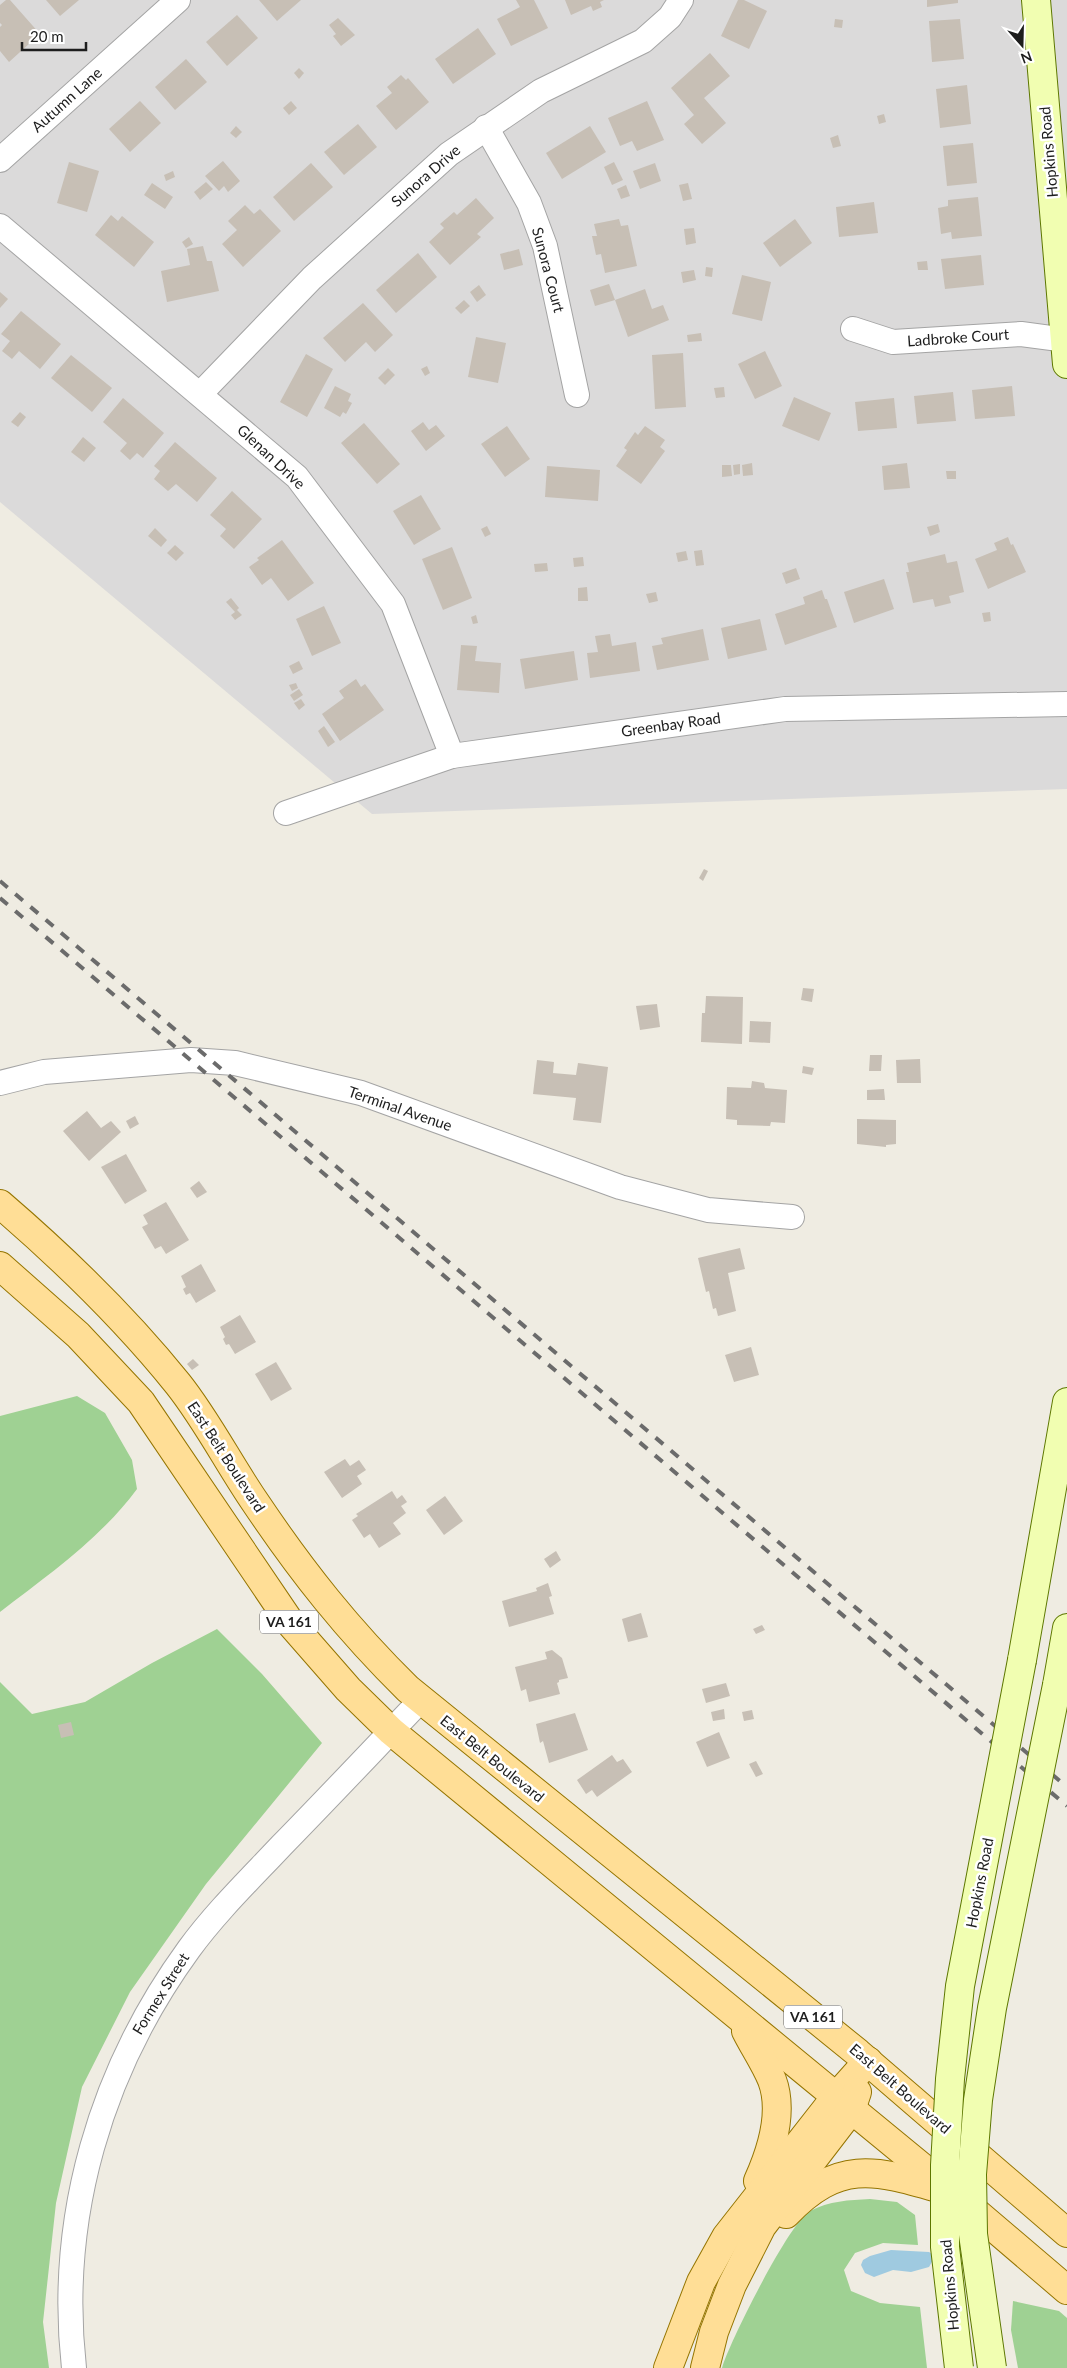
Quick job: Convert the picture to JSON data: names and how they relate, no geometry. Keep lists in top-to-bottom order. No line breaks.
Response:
{"streets":{"main road":["Hopkins Road","East Belt Boulevard","VA 161"],"street":["Autumn Lane","Sunora Drive","Sunora Court","Ladbroke Court","Glenan Drive","Greenbay Road","Terminal Avenue","Formex Street"]},"crossings":[["Hopkins Road","Ladbroke Court"],["Sunora Drive","Sunora Court"],["Sunora Drive","Glenan Drive"],["Glenan Drive","Greenbay Road"],["East Belt Boulevard","Formex Street"],["VA 161","Formex Street"]],"scale_bar":"20 m","north":"bottom"}
